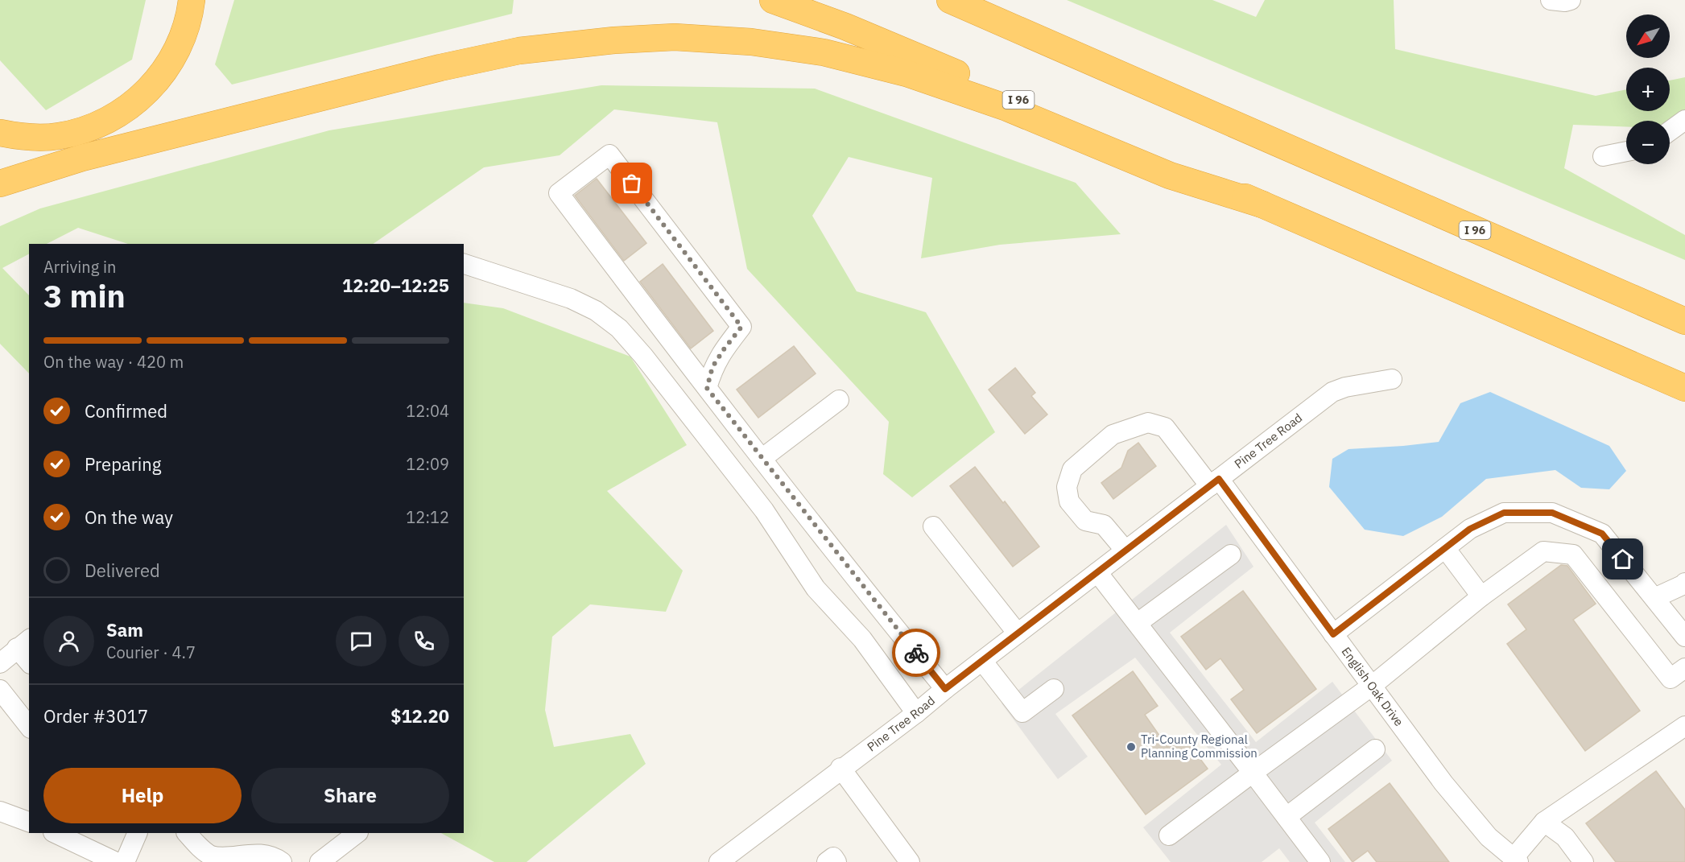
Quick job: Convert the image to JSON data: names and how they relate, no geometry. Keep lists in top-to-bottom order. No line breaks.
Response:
{"streets":{"highway":["I 96"],"street":["Pine Tree Road","English Oak Drive"]},"crossings":[["Pine Tree Road","English Oak Drive"]],"places":["Tri-County Regional Planning Commission"],"north":"bottom left","page":{"map_buttons":["+","−"],"heading":["3 min","Arriving in","12:20–12:25"],"panel":["Sam","Courier · 4.7","Order #3017","$12.20"],"bar":"On the way · 420 m","list":[["Confirmed","12:04"],["Preparing","12:09"],["On the way","12:12"],"Delivered"],"buttons":["Help","Share"]}}
